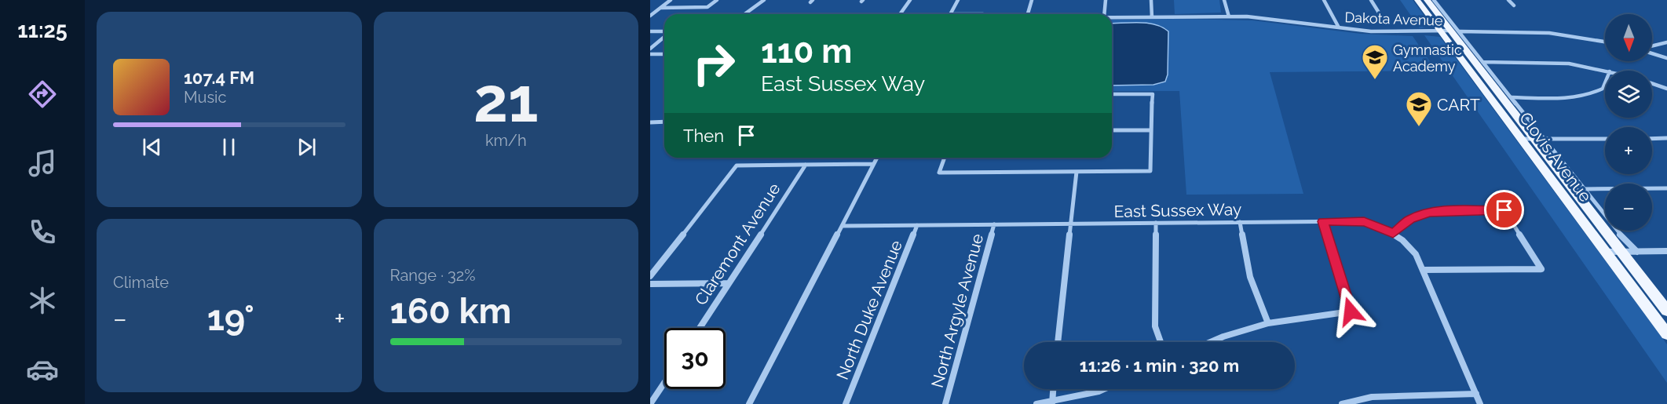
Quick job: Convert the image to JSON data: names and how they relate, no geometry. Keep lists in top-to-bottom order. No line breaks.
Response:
{"streets":{"main road":["Clovis Avenue"],"street":["Dakota Avenue","East Sussex Way","Claremont Avenue","North Duke Avenue","North Argyle Avenue"]},"crossings":[["Dakota Avenue","Clovis Avenue"],["East Sussex Way","North Duke Avenue"],["East Sussex Way","North Argyle Avenue"]],"places":{"school or university":["Gymnastic Academy","CART"]},"north":"bottom","page":{"tabs":"11:25","tile":[["21","km/h"],"Climate",["Range · 32%","160 km"]],"map_buttons":["+","−"],"turn":["110 m","East Sussex Way"],"song":["107.4 FM","Music"],"then":"Then","heat":["−","19°","+"],"limit":"30","trip":"11:26 · 1 min · 320 m"}}
